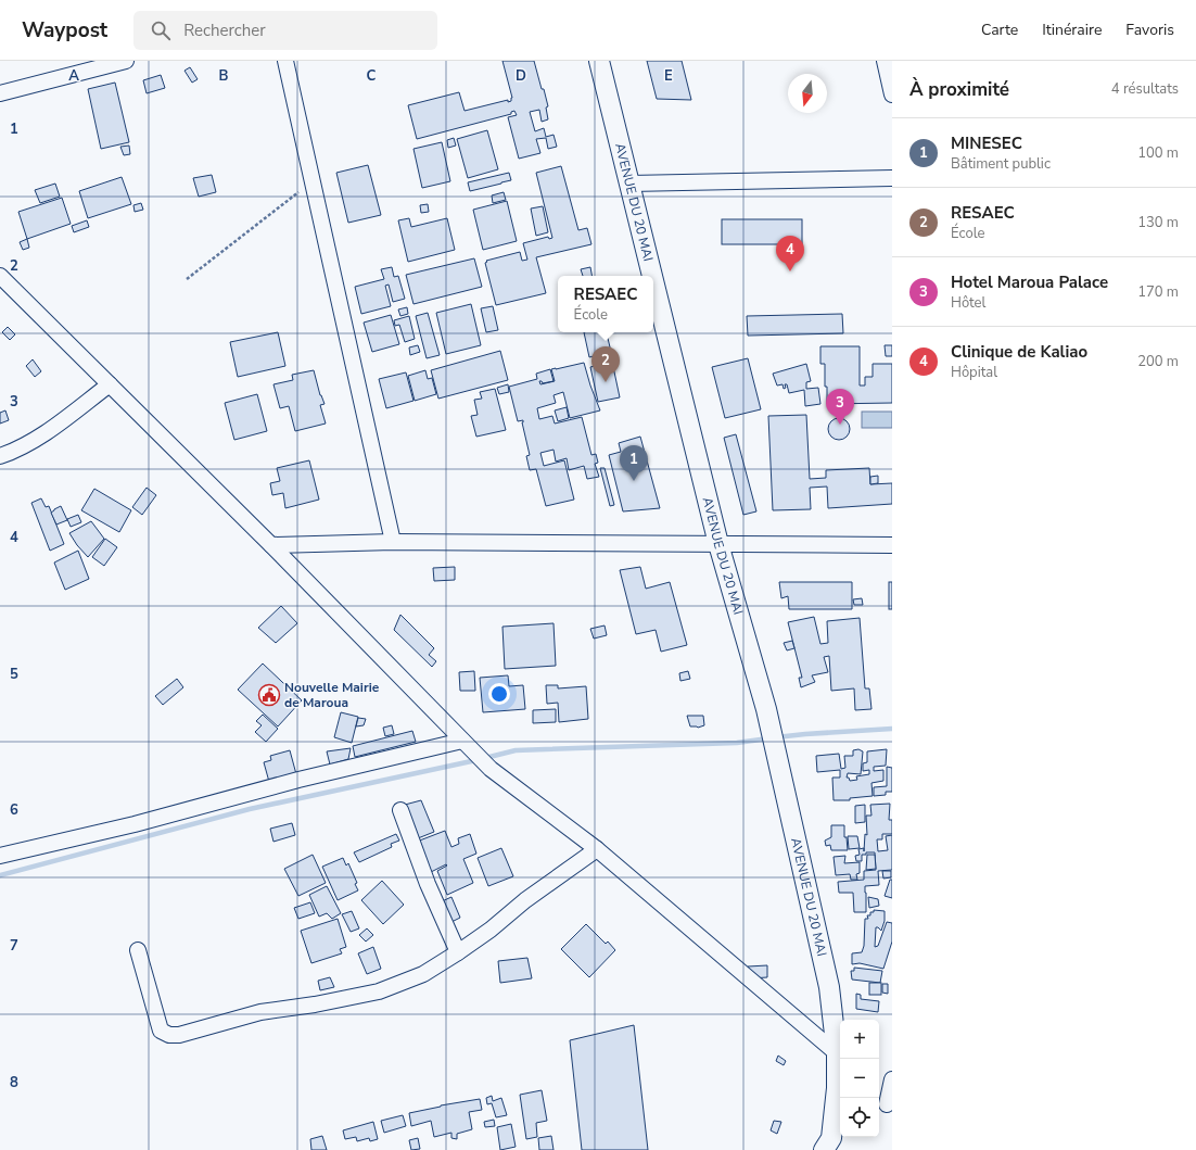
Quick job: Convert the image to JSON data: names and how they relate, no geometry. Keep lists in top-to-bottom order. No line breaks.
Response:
{"streets":{"street":["AVENUE DU 20 MAI"]},"places":{"public building":["Nouvelle Mairie de Maroua"]},"north":"bottom","page":{"header":"Waypost","search":"Rechercher","nav":["Carte","Itinéraire","Favoris"],"heading":["À proximité","4 résultats"],"list":[{"mark":"1","name":"MINESEC","note":"Bâtiment public","value":"100 m"},{"mark":"2","name":"RESAEC","note":"École","value":"130 m"},{"mark":"3","name":"Hotel Maroua Palace","note":"Hôtel","value":"170 m"},{"mark":"4","name":"Clinique de Kaliao","note":"Hôpital","value":"200 m"}],"pins":["4","2","3","1"],"popup":["RESAEC","École"],"map_buttons":["+","−"]},"grid":{"columns":["A","B","C","D","E"],"rows":["1","2","3","4","5","6","7","8"]}}
